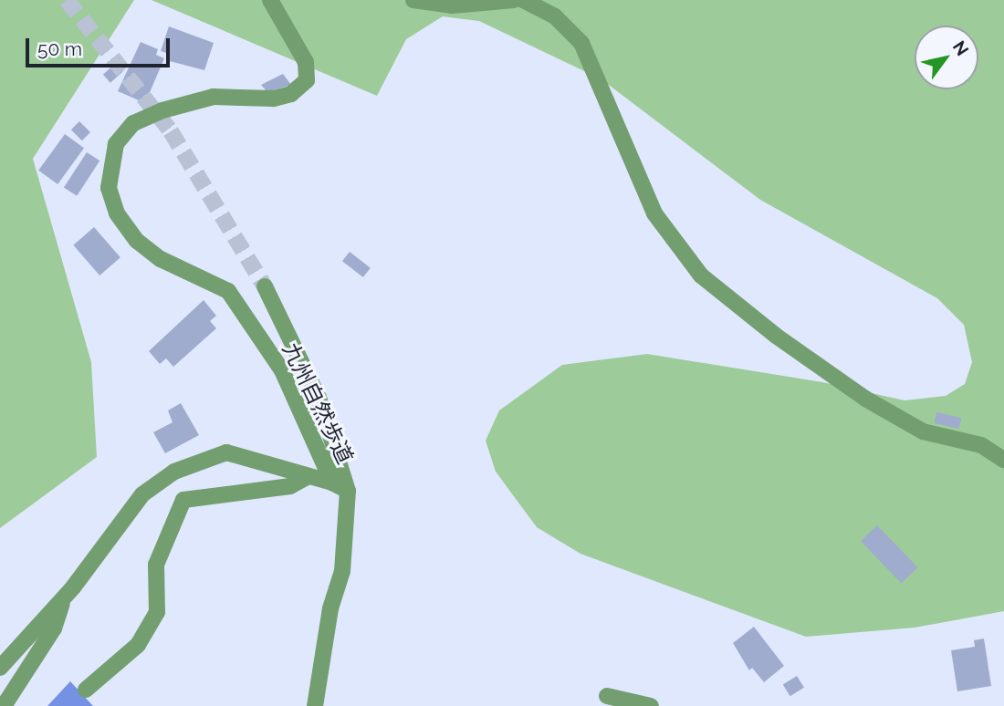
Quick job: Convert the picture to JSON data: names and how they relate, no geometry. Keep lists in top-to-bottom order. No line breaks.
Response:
{"streets":{"street":["九州自然歩道"]},"scale_bar":"50 m","north":"top right"}
